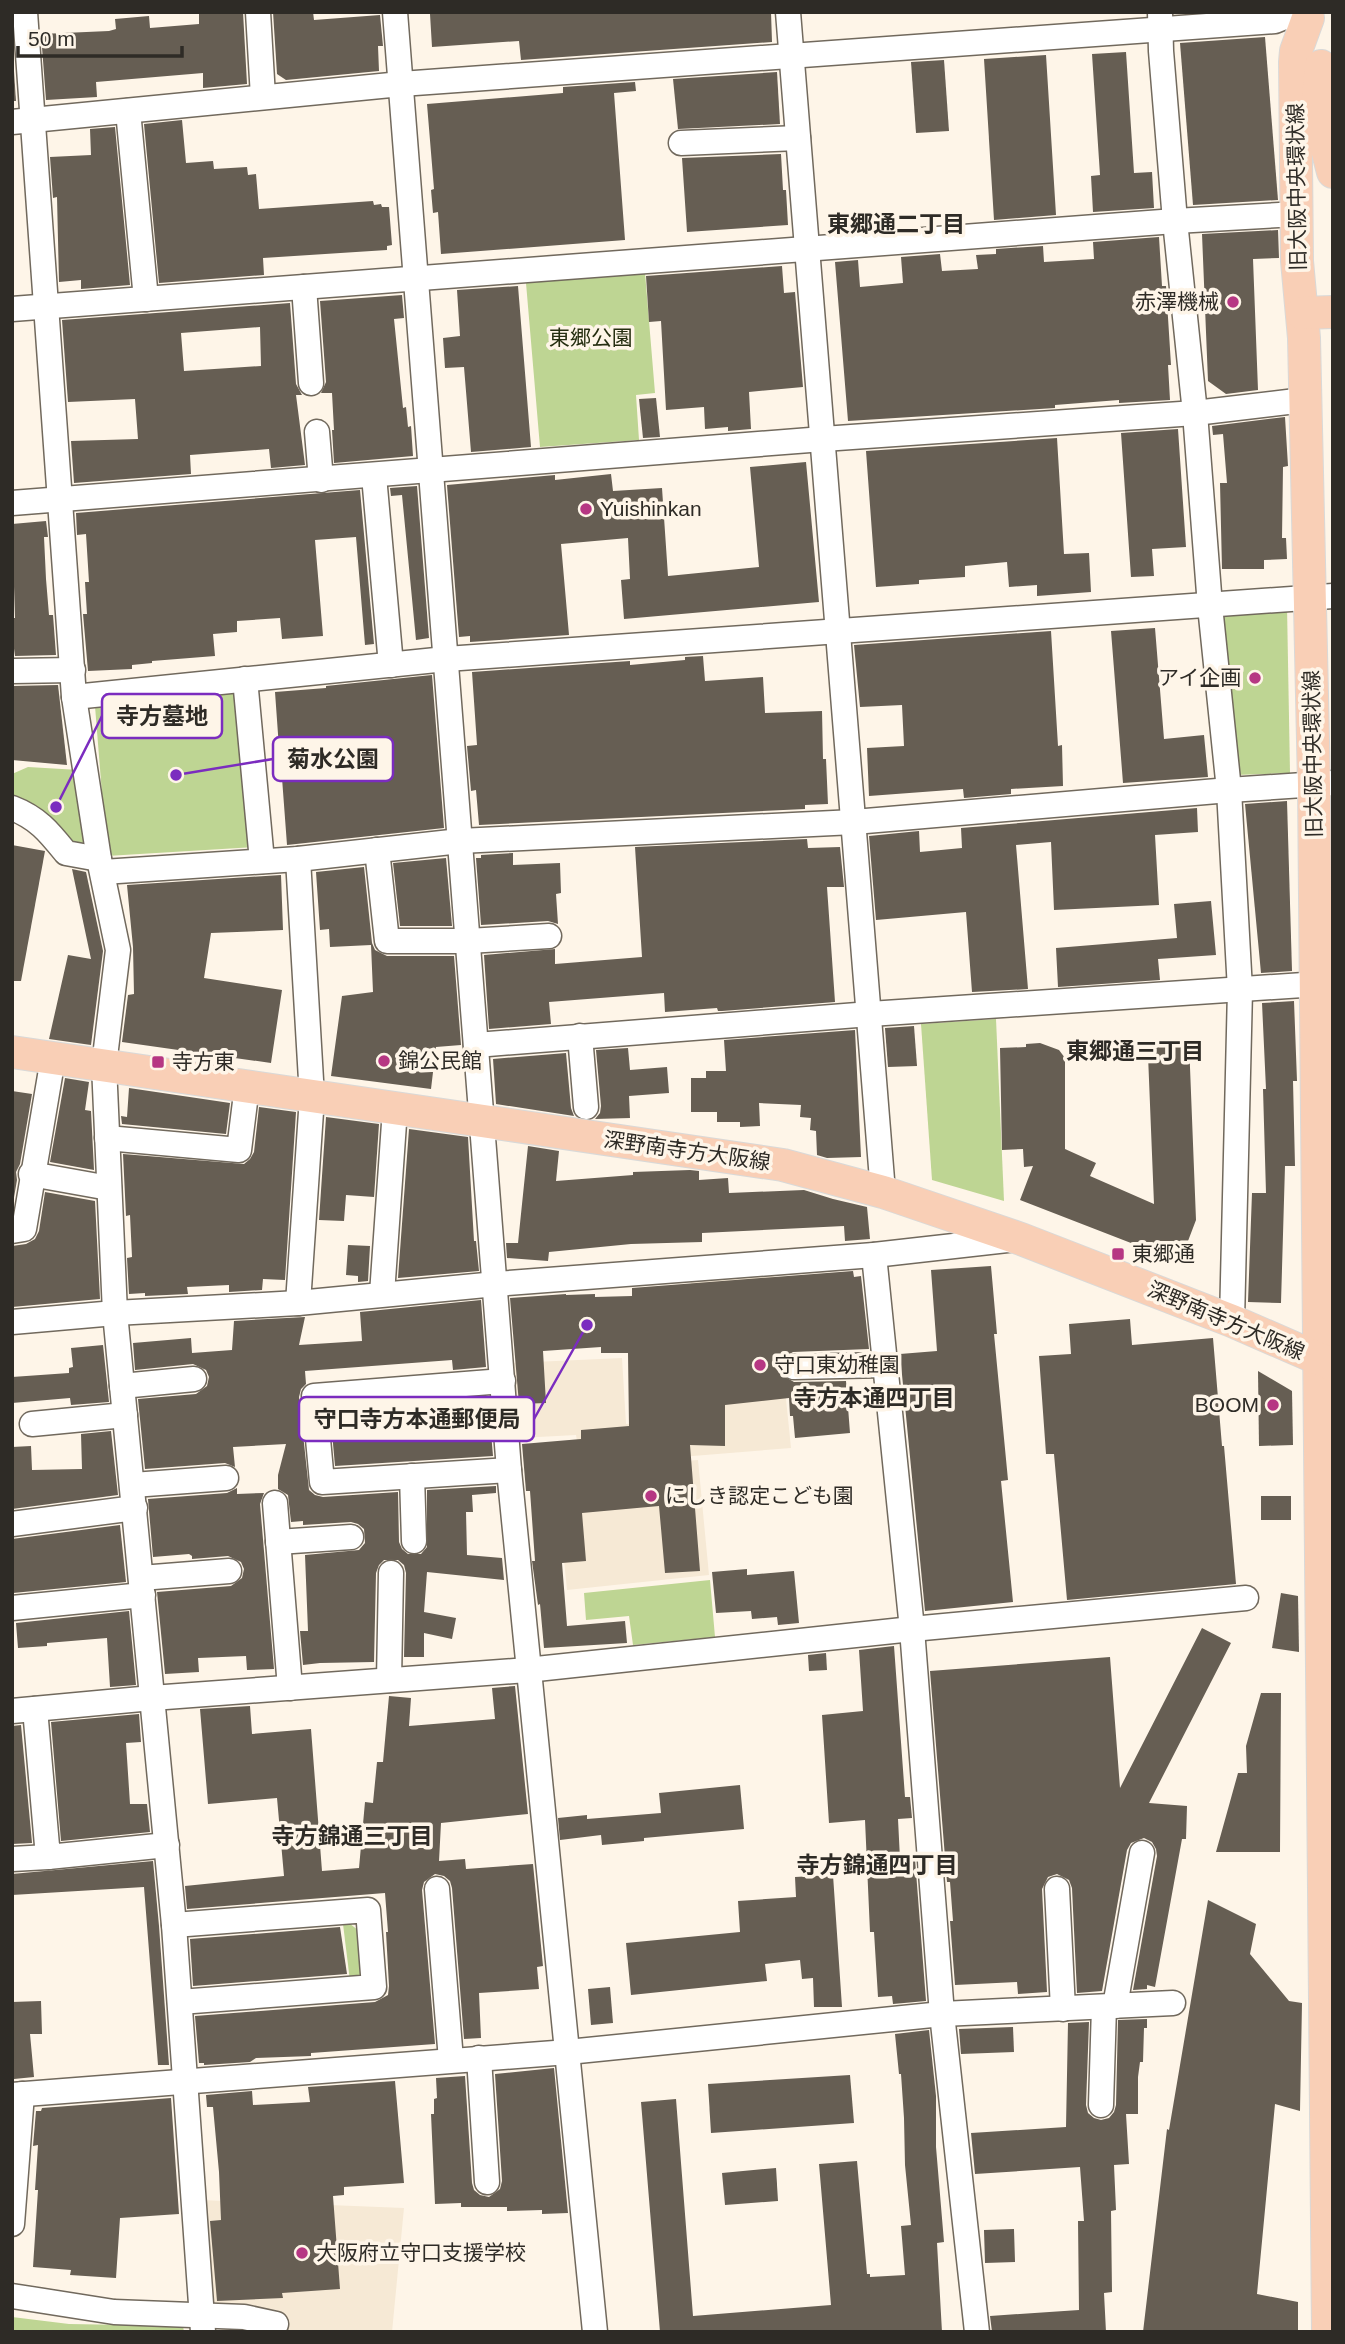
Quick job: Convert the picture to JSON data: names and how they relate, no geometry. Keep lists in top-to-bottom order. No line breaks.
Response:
{"streets":{"main road":["旧大阪中央環状線","深野南寺方大阪線"]},"crossings":[["旧大阪中央環状線","深野南寺方大阪線"]],"districts":["東郷通二丁目","東郷通三丁目","寺方本通四丁目","寺方錦通三丁目","寺方錦通四丁目"],"parks":["東郷公園"],"places":{"other":["赤澤機械","Yuishinkan","アイ企画","菊水公園","寺方墓地","錦公民館","守口寺方本通郵便局","守口東幼稚園","BOOM","にしき認定こども園","大阪府立守口支援学校"],"transit":["寺方東","東郷通"]},"scale_bar":"50 m"}
